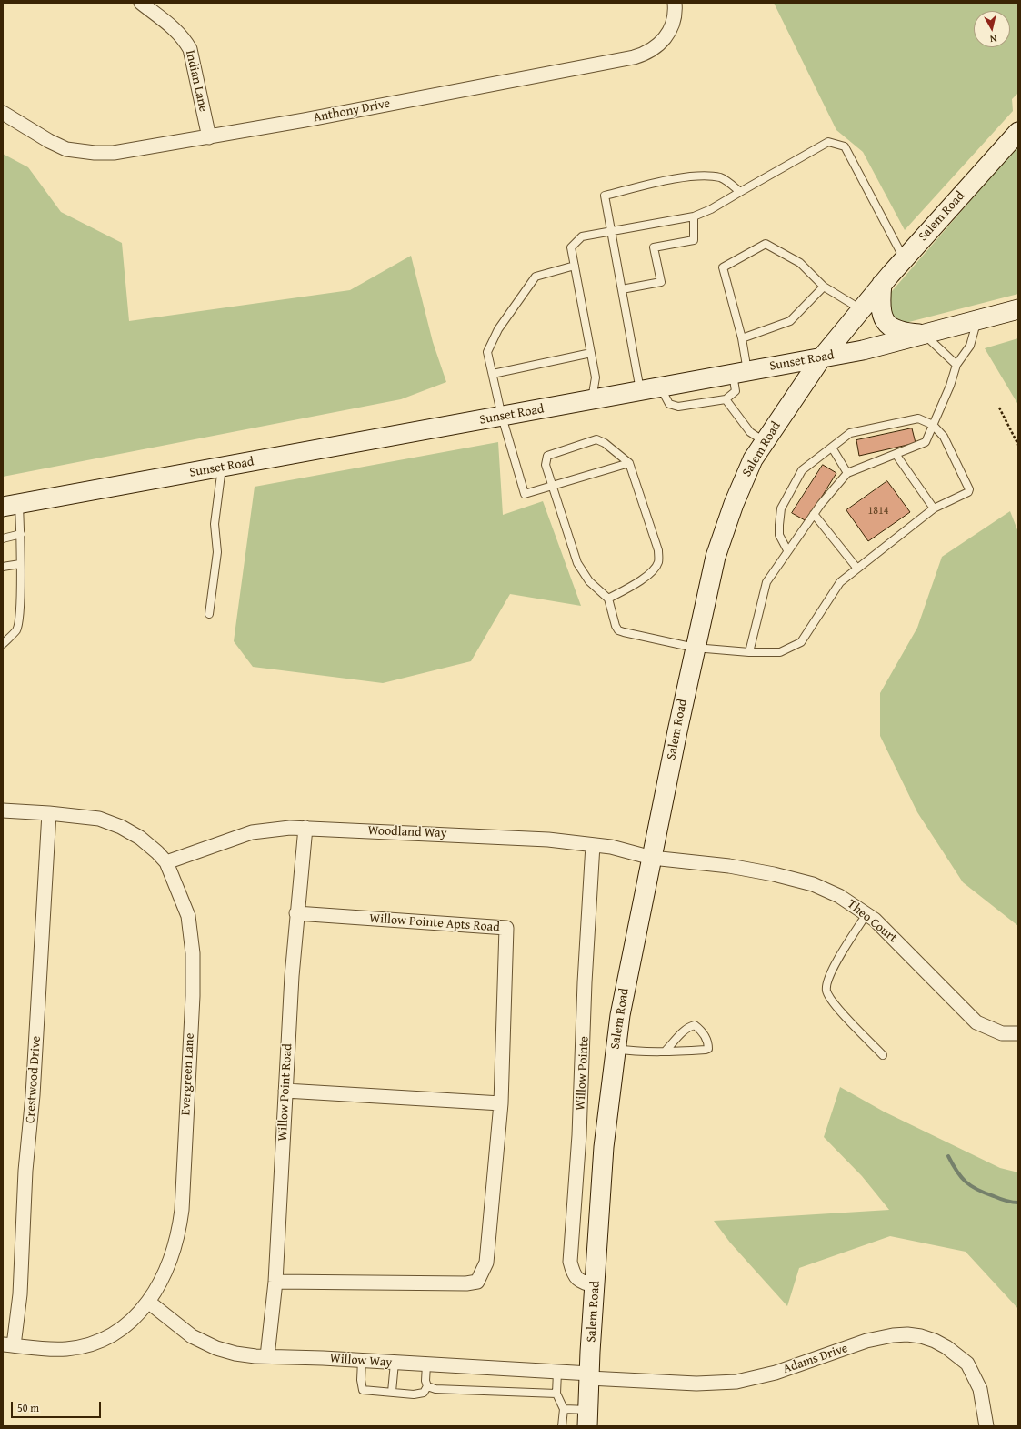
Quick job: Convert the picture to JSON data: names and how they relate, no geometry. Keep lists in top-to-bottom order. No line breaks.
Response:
{"streets":{"street":["Indian Lane","Anthony Drive","Salem Road","Sunset Road","Woodland Way","Theo Court","Willow Pointe Apts Road","Willow Pointe","Evergreen Lane","Crestwood Drive","Willow Point Road","Adams Drive","Willow Way"]},"crossings":[["Indian Lane","Anthony Drive"],["Salem Road","Sunset Road"],["Salem Road","Woodland Way"],["Salem Road","Theo Court"],["Salem Road","Willow Pointe"],["Salem Road","Adams Drive"],["Salem Road","Willow Way"],["Woodland Way","Theo Court"],["Woodland Way","Willow Pointe"],["Woodland Way","Evergreen Lane"],["Woodland Way","Willow Point Road"],["Willow Pointe Apts Road","Willow Point Road"],["Evergreen Lane","Crestwood Drive"],["Evergreen Lane","Willow Way"],["Willow Point Road","Willow Way"],["Adams Drive","Willow Way"]],"house_numbers":["1814"],"scale_bar":"50 m","north":"bottom"}
